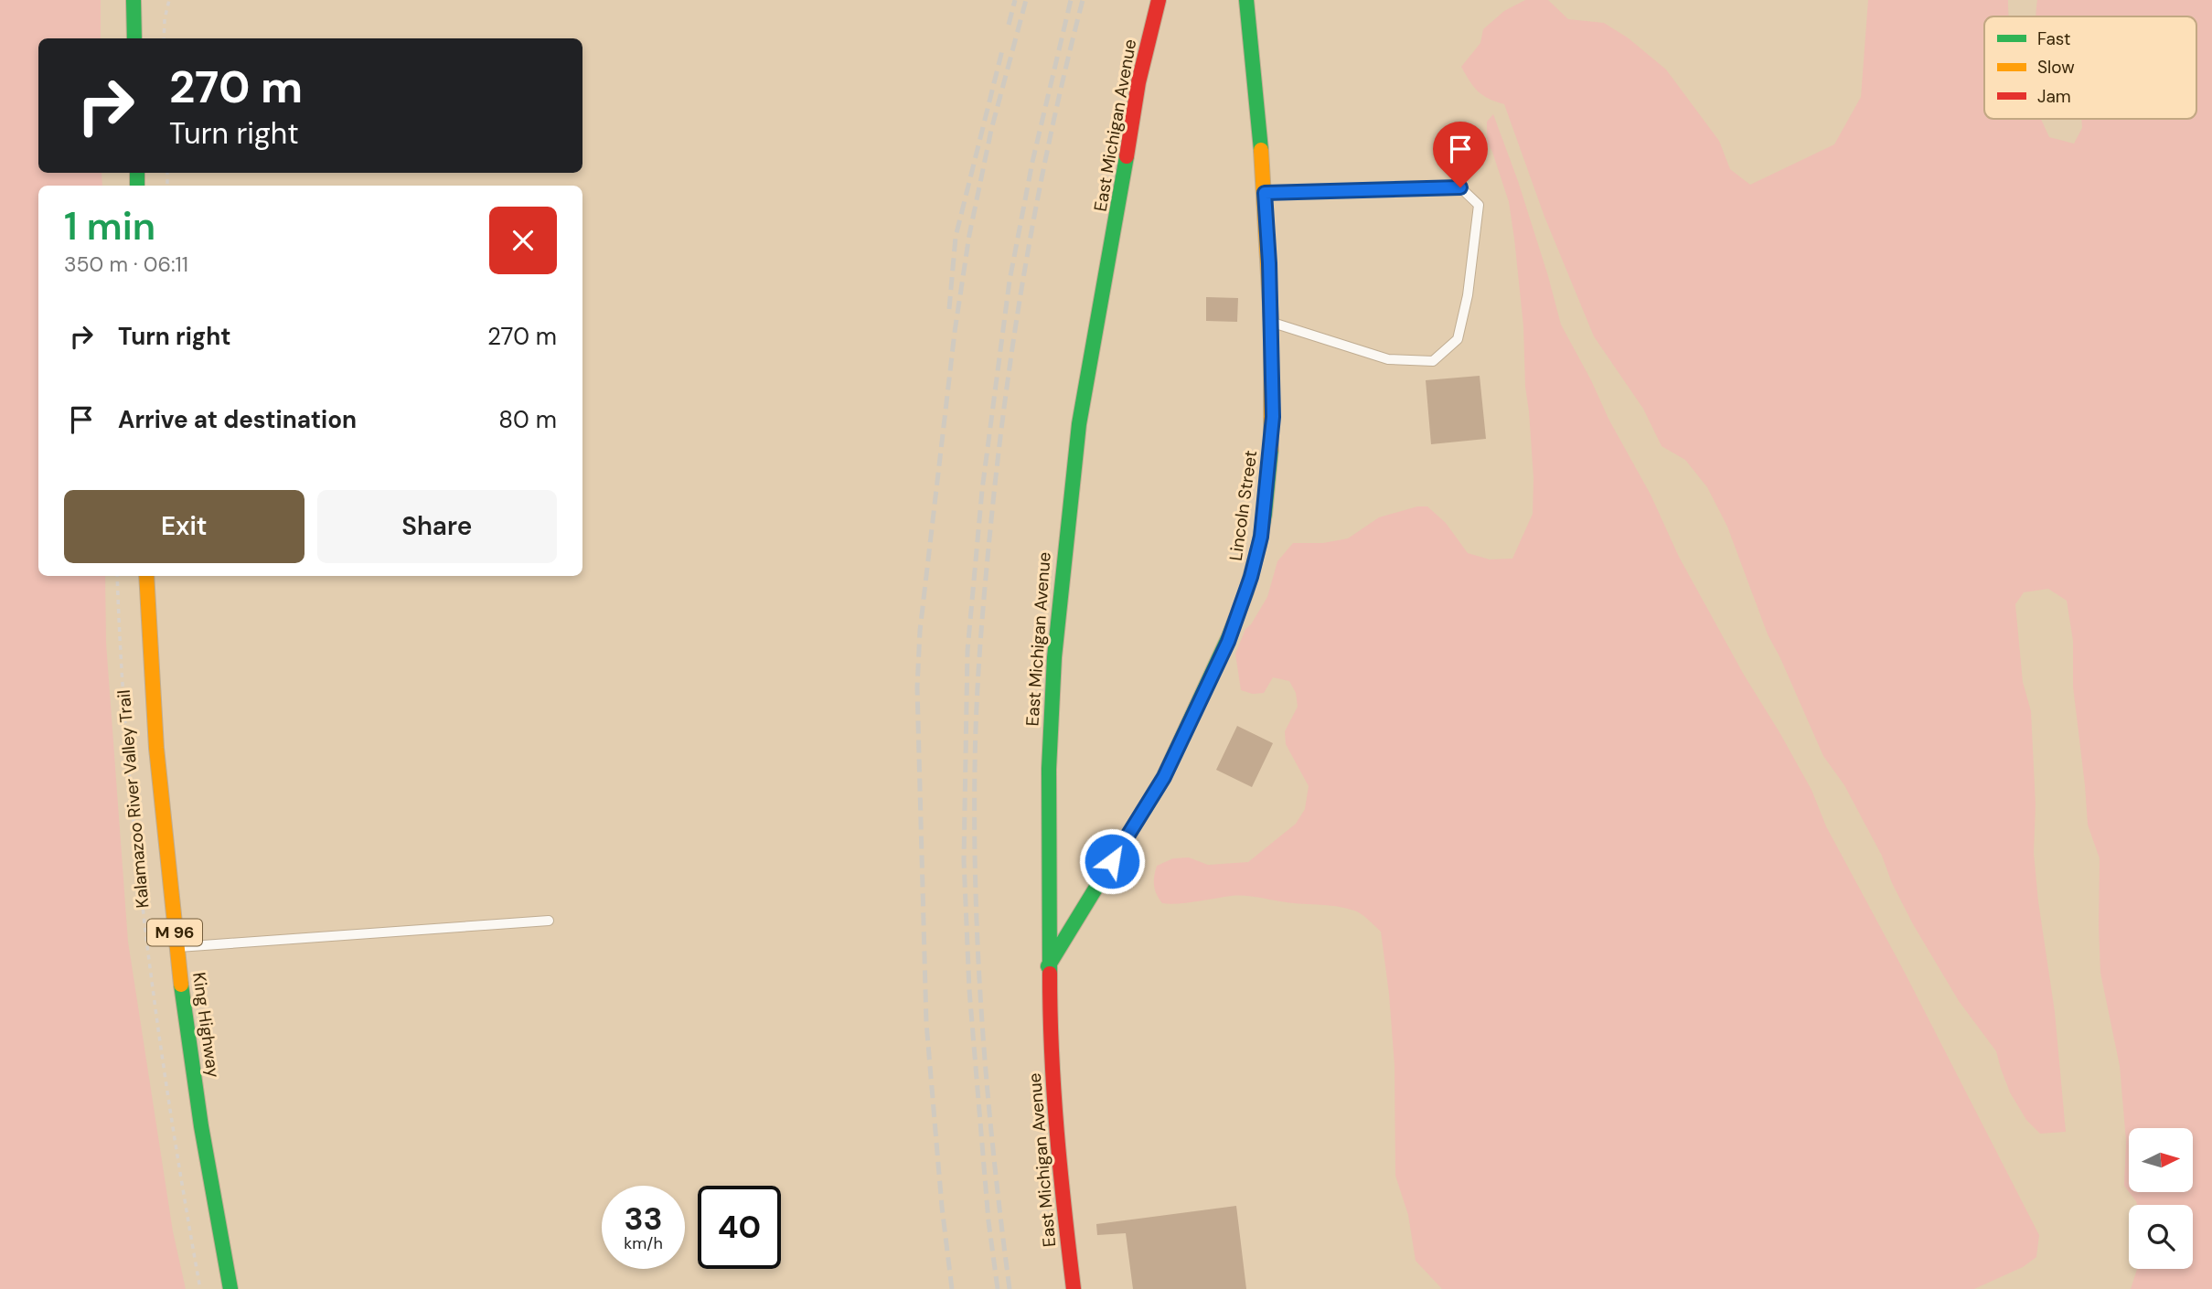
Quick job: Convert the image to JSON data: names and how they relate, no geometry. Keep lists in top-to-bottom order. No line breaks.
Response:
{"streets":{"street":["East Michigan Avenue","Lincoln Street","M 96","King Highway"],"path":["Kalamazoo River Valley Trail"]},"crossings":[["East Michigan Avenue","Lincoln Street"]],"legend":["Fast","Slow","Jam"],"north":"right","page":{"turn":["270 m","Turn right"],"heading":["1 min","350 m · 06:11"],"list":[{"name":"Turn right","value":"270 m"},{"name":"Arrive at destination","value":"80 m"}],"buttons":["Exit","Share"],"speed":"33 km/h","limit":"40"}}
